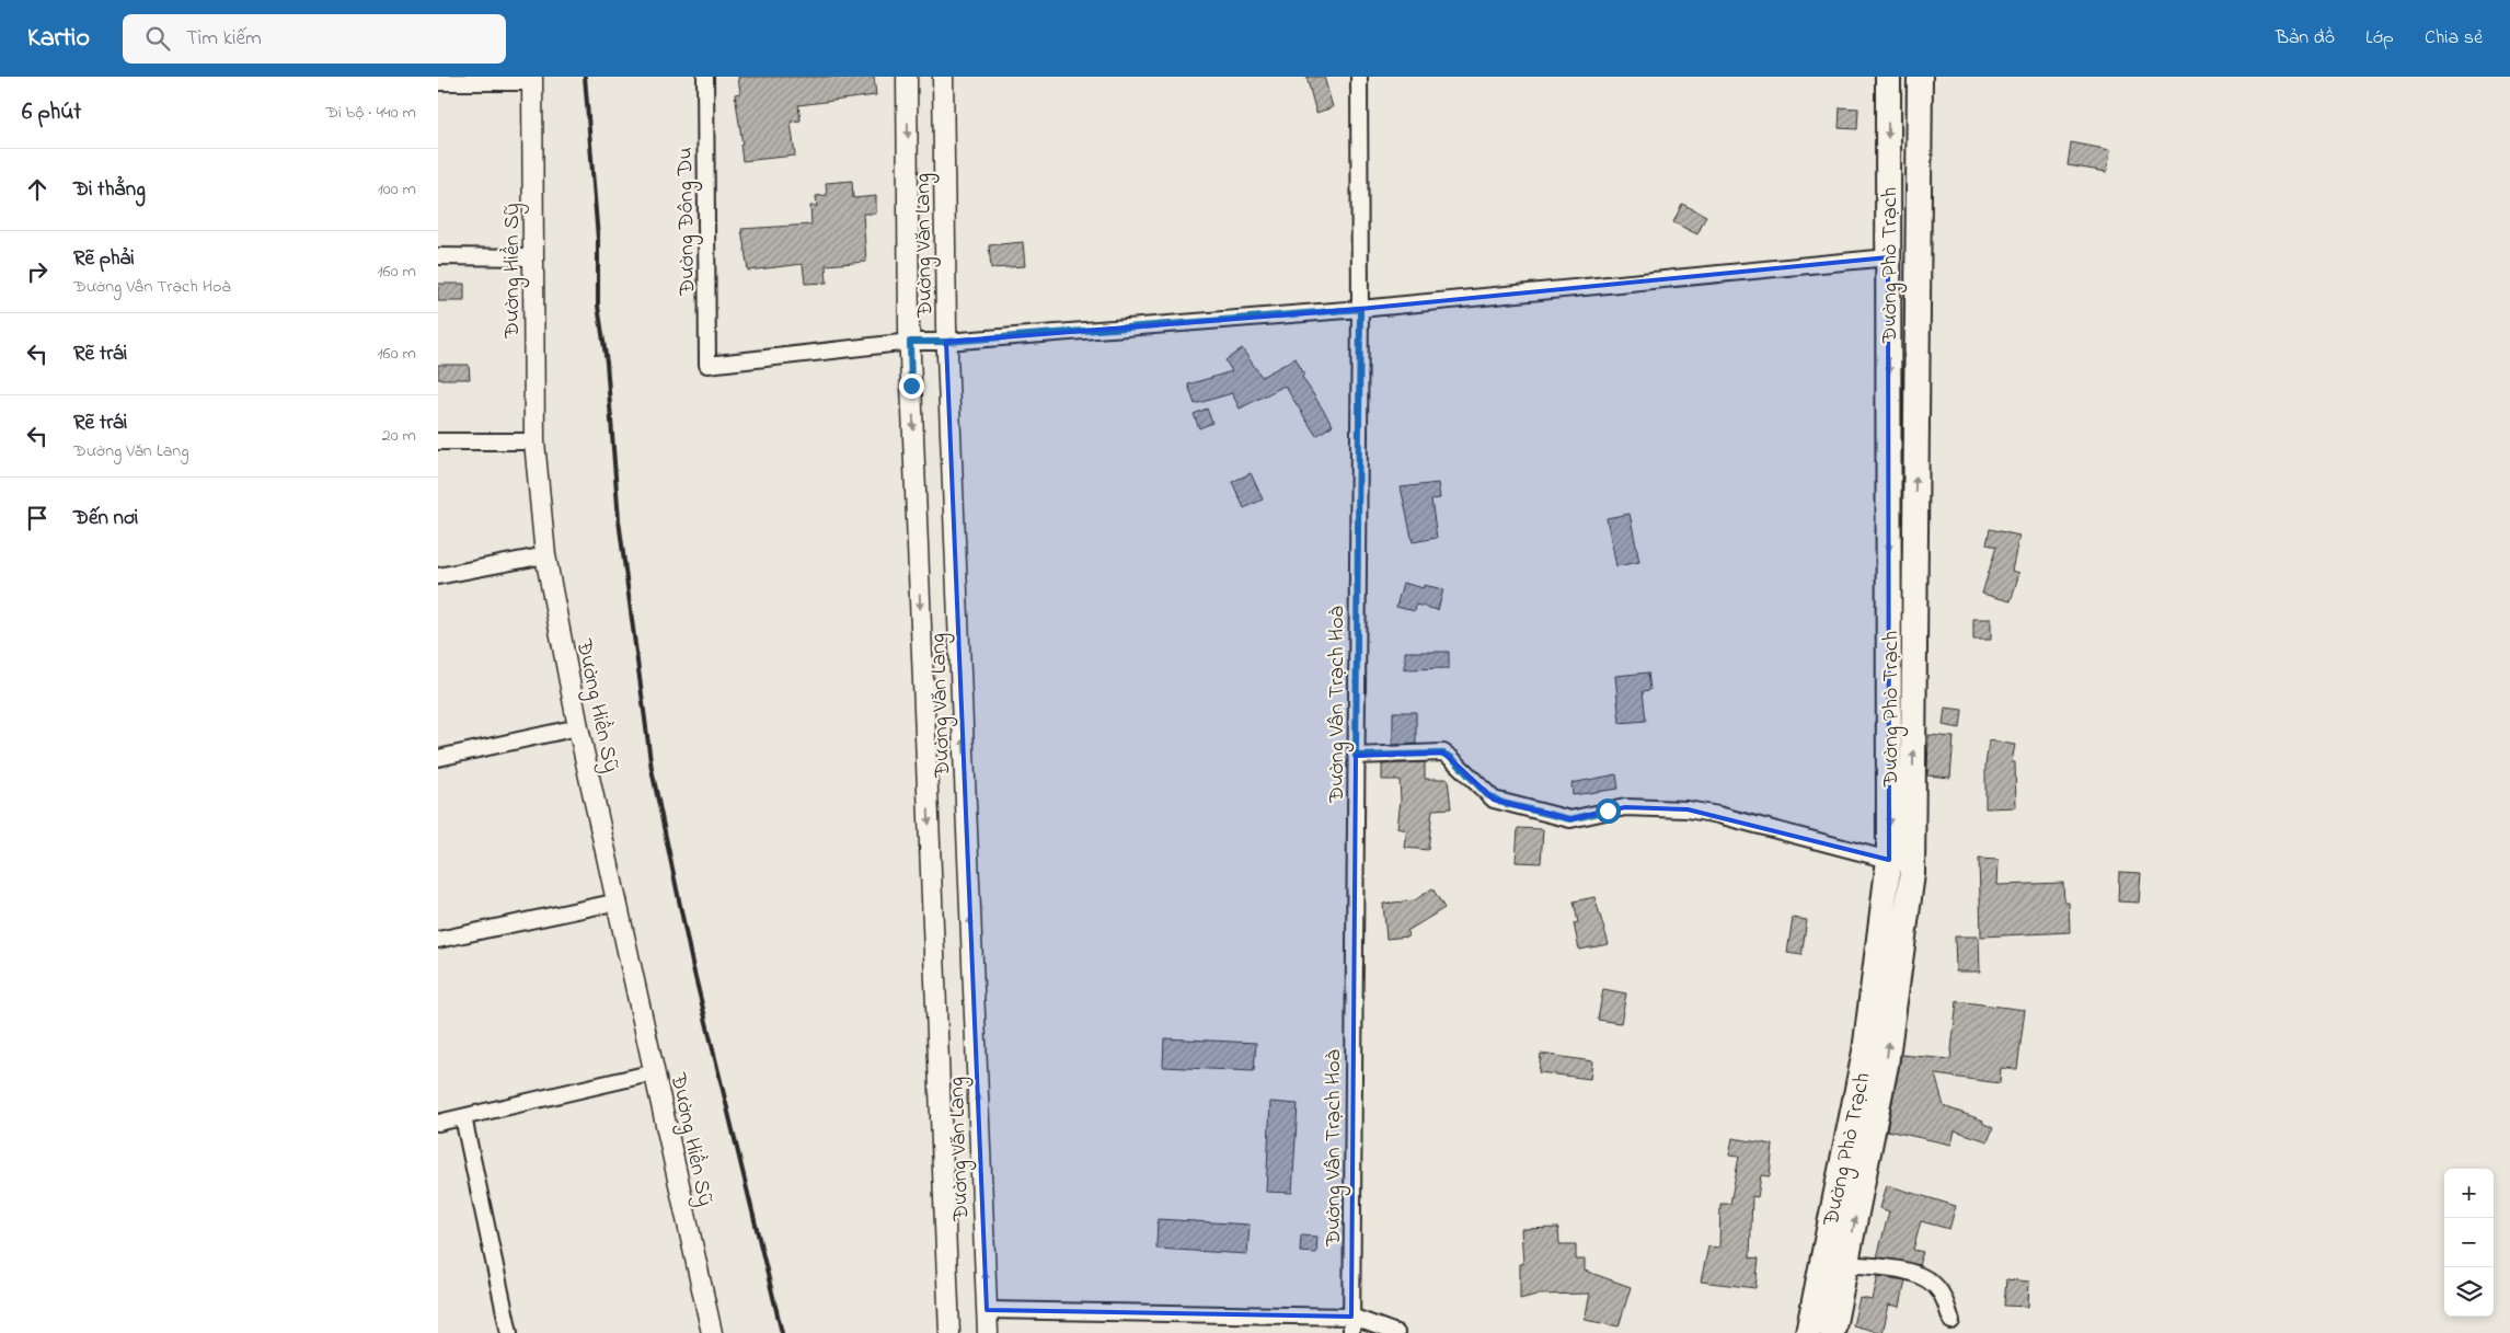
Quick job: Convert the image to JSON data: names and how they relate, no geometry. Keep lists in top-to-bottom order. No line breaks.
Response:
{"streets":{"highway":["Đường Phò Trạch"],"street":["Đường Đông Du","Đường Văn Lang","Đường Hiền Sỹ","Đường Vân Trạch Hoà"]},"crossings":[["Đường Đông Du","Đường Văn Lang"]],"page":{"header":"Kartio","search":"Tìm kiếm","nav":["Bản đồ","Lớp","Chia sẻ"],"heading":["6 phút","Đi bộ · 440 m"],"list":[["Đi thẳng","100 m"],["Rẽ phải","Đường Vân Trạch Hoà","160 m"],["Rẽ trái","160 m"],["Rẽ trái","Đường Văn Lang","20 m"],"Đến nơi"],"map_buttons":["+","−"]}}
